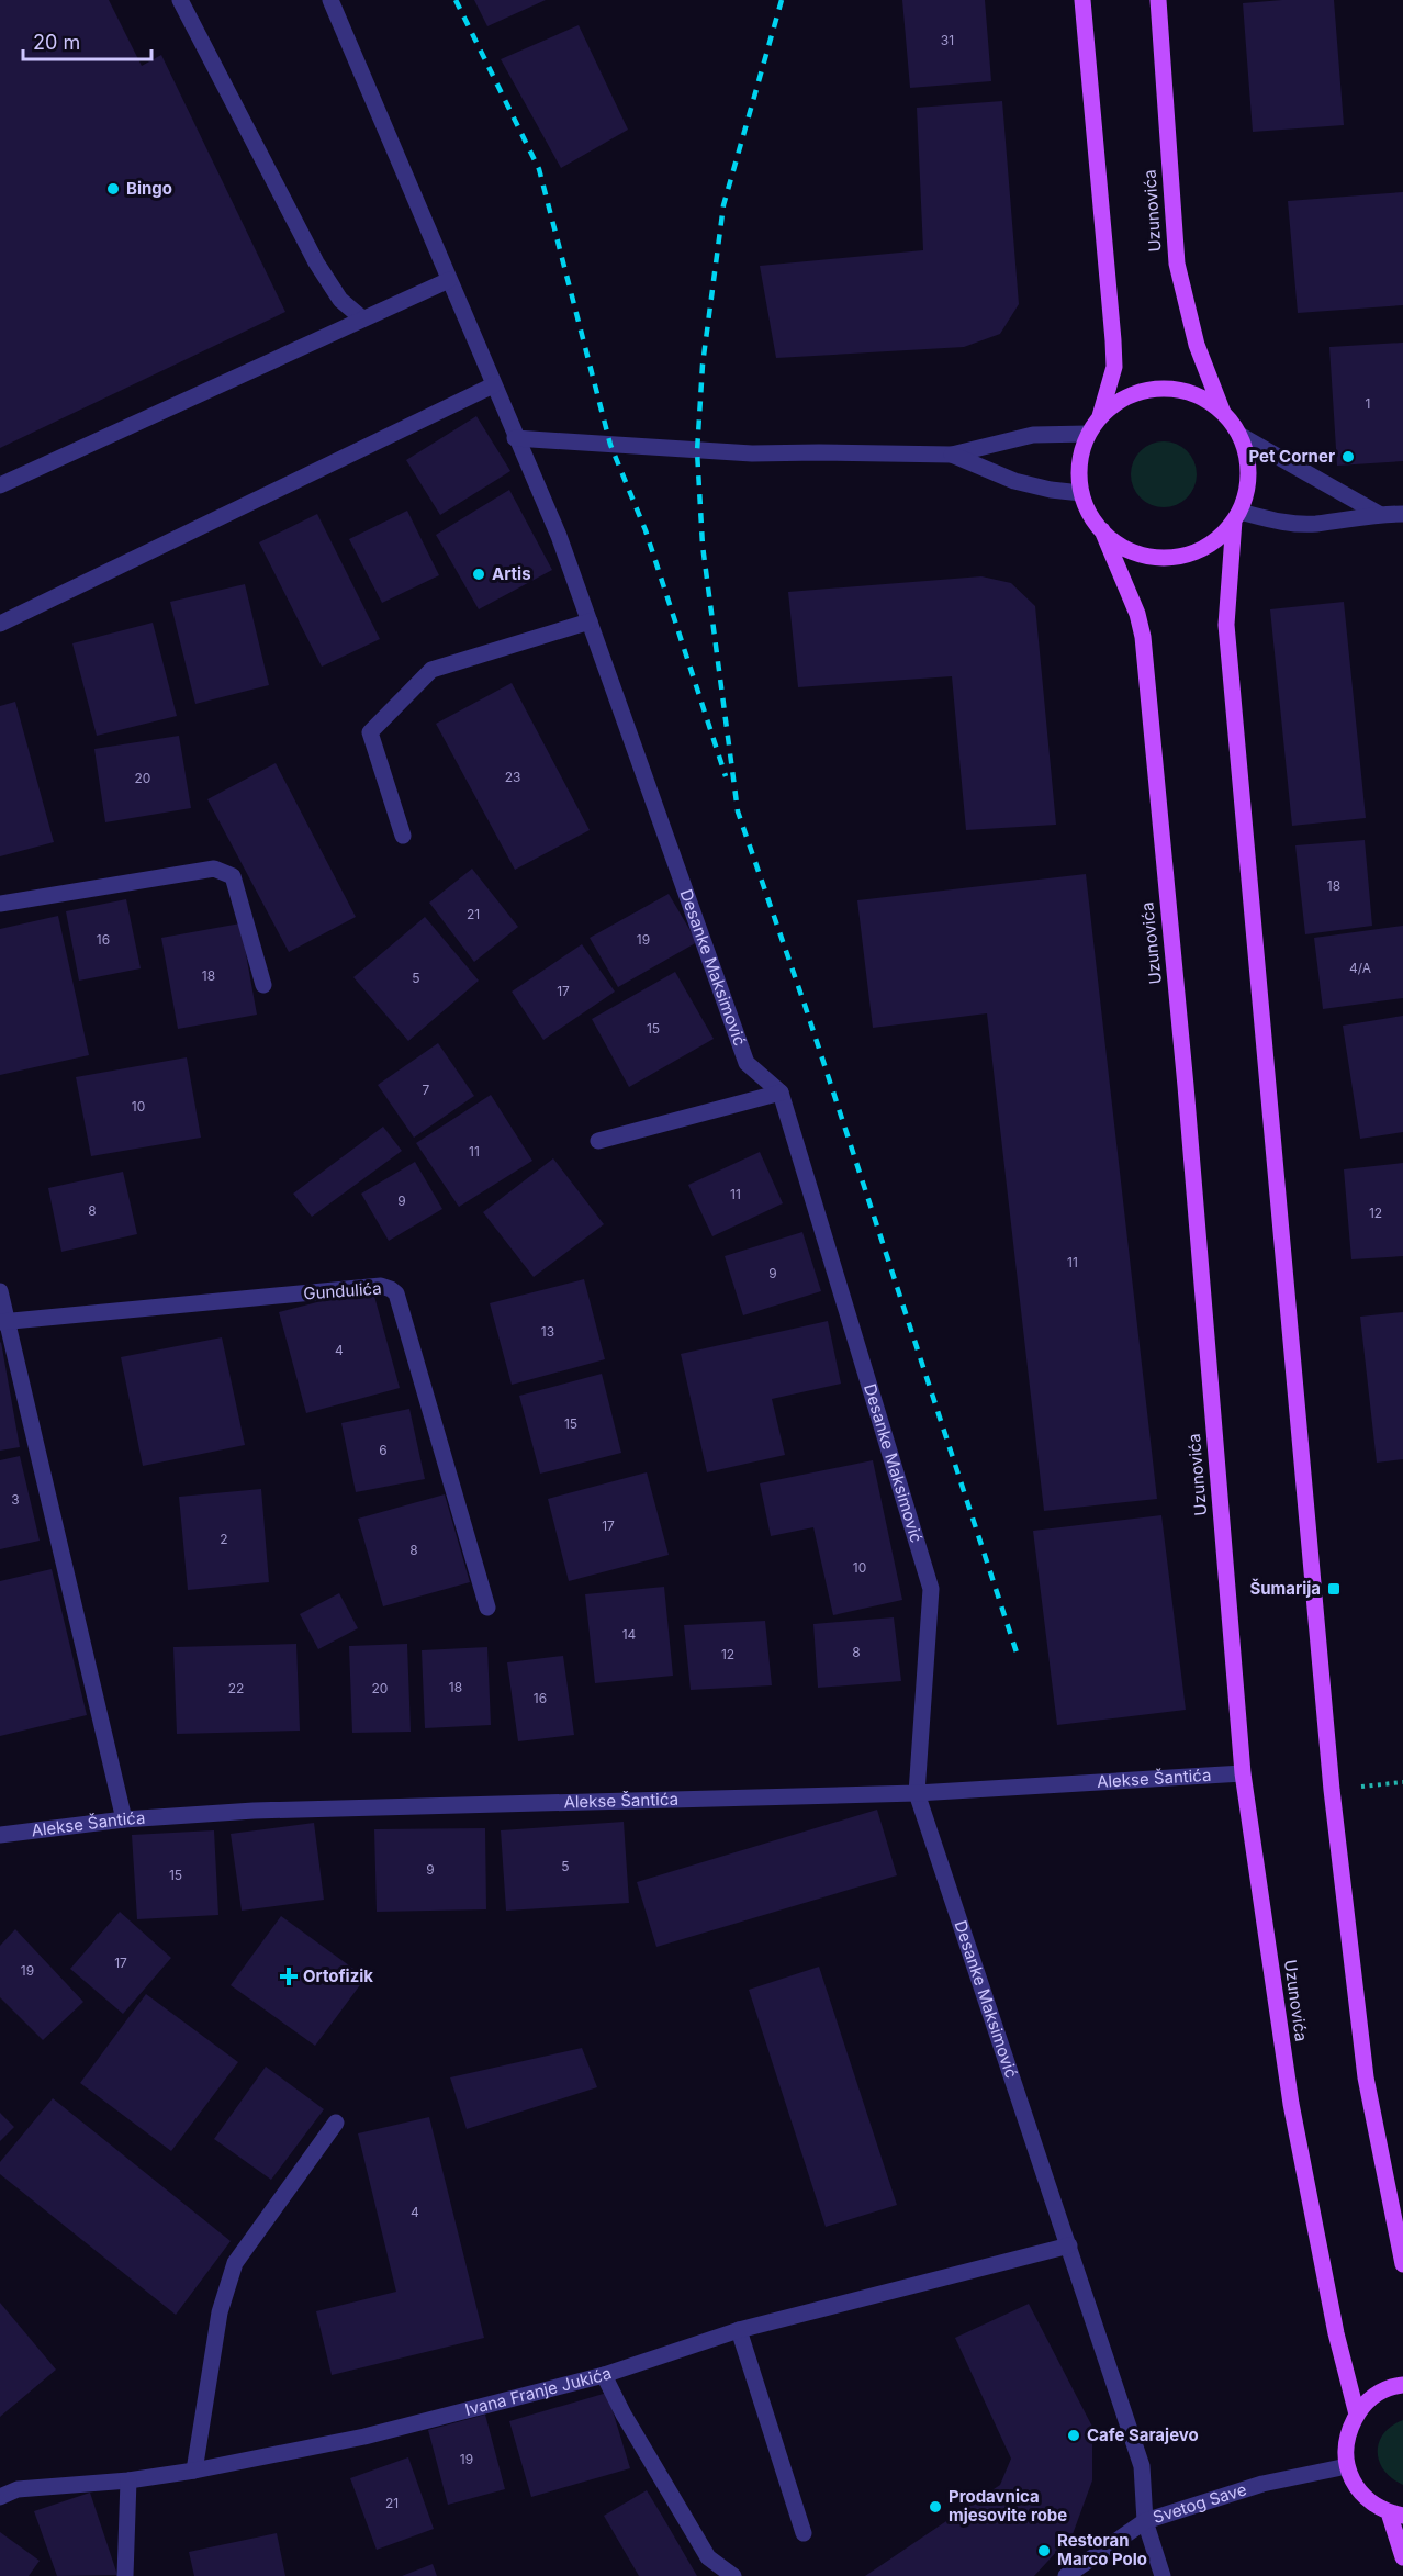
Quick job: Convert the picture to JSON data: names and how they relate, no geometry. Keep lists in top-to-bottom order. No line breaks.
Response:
{"streets":{"main road":["Uzunovića"],"street":["Desanke Maksimović","Gundulića","Alekse Šantića","Ivana Franje Jukića","Svetog Save"]},"crossings":[["Uzunovića","Alekse Šantića"],["Desanke Maksimović","Alekse Šantića"],["Desanke Maksimović","Ivana Franje Jukića"],["Desanke Maksimović","Svetog Save"]],"places":{"other":["Bingo","Pet Corner","Artis","Cafe Sarajevo","Prodavnica mjesovite robe","Restoran Marco Polo"],"transit":["Šumarija"],"health":["Ortofizik"]},"house_numbers":["31","1","23","20","18","21","16","19","4/A","18","5","17","15","7","10","11","11","9","8","12","11","9","13","4","15","6","3","17","2","8","10","14","8","12","18","22","20","16","5","9","15","17","19","4","19","21"],"scale_bar":"20 m"}
